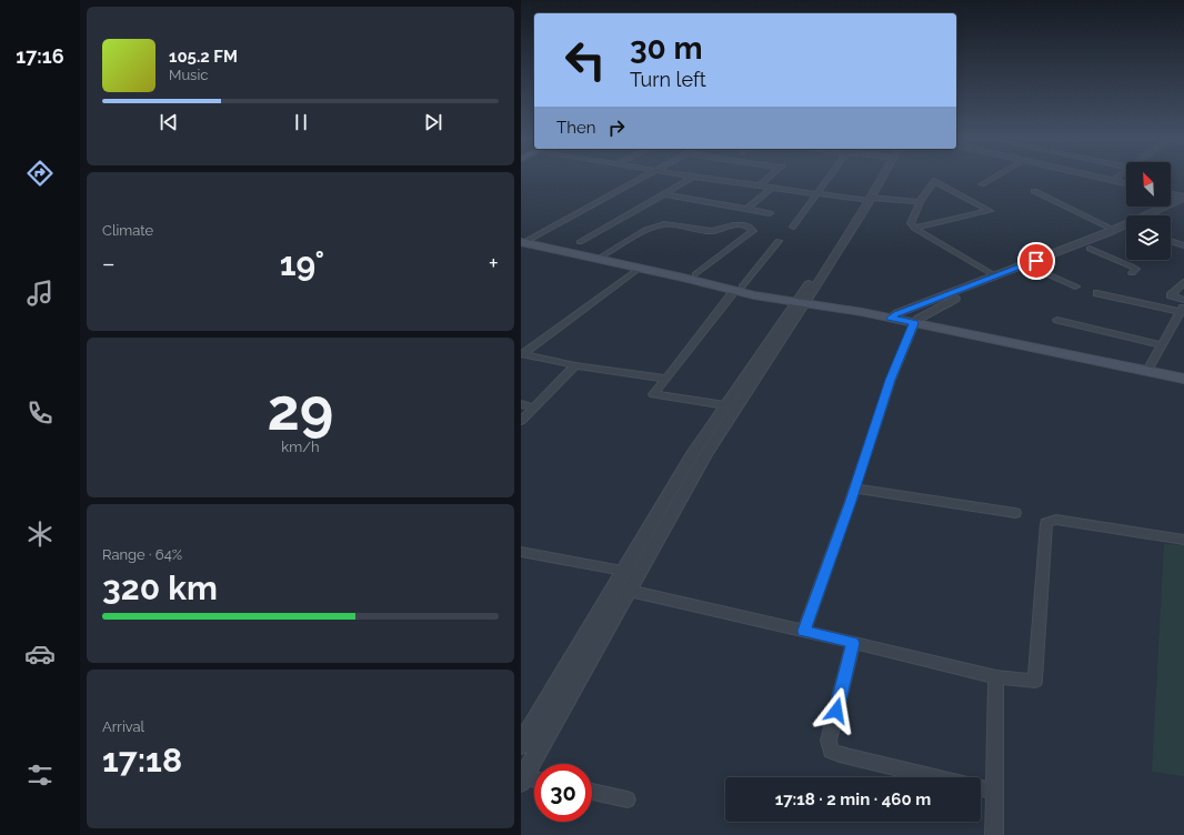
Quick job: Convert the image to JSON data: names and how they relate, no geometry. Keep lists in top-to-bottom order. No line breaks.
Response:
{"north":"top left","page":{"tabs":"17:16","turn":["30 m","Turn left"],"song":["105.2 FM","Music"],"then":"Then","tile":["Climate",["29","km/h"],["Range · 64%","320 km"],["Arrival","17:18"]],"heat":["−","19°","+"],"limit":"30","trip":"17:18 · 2 min · 460 m"}}
